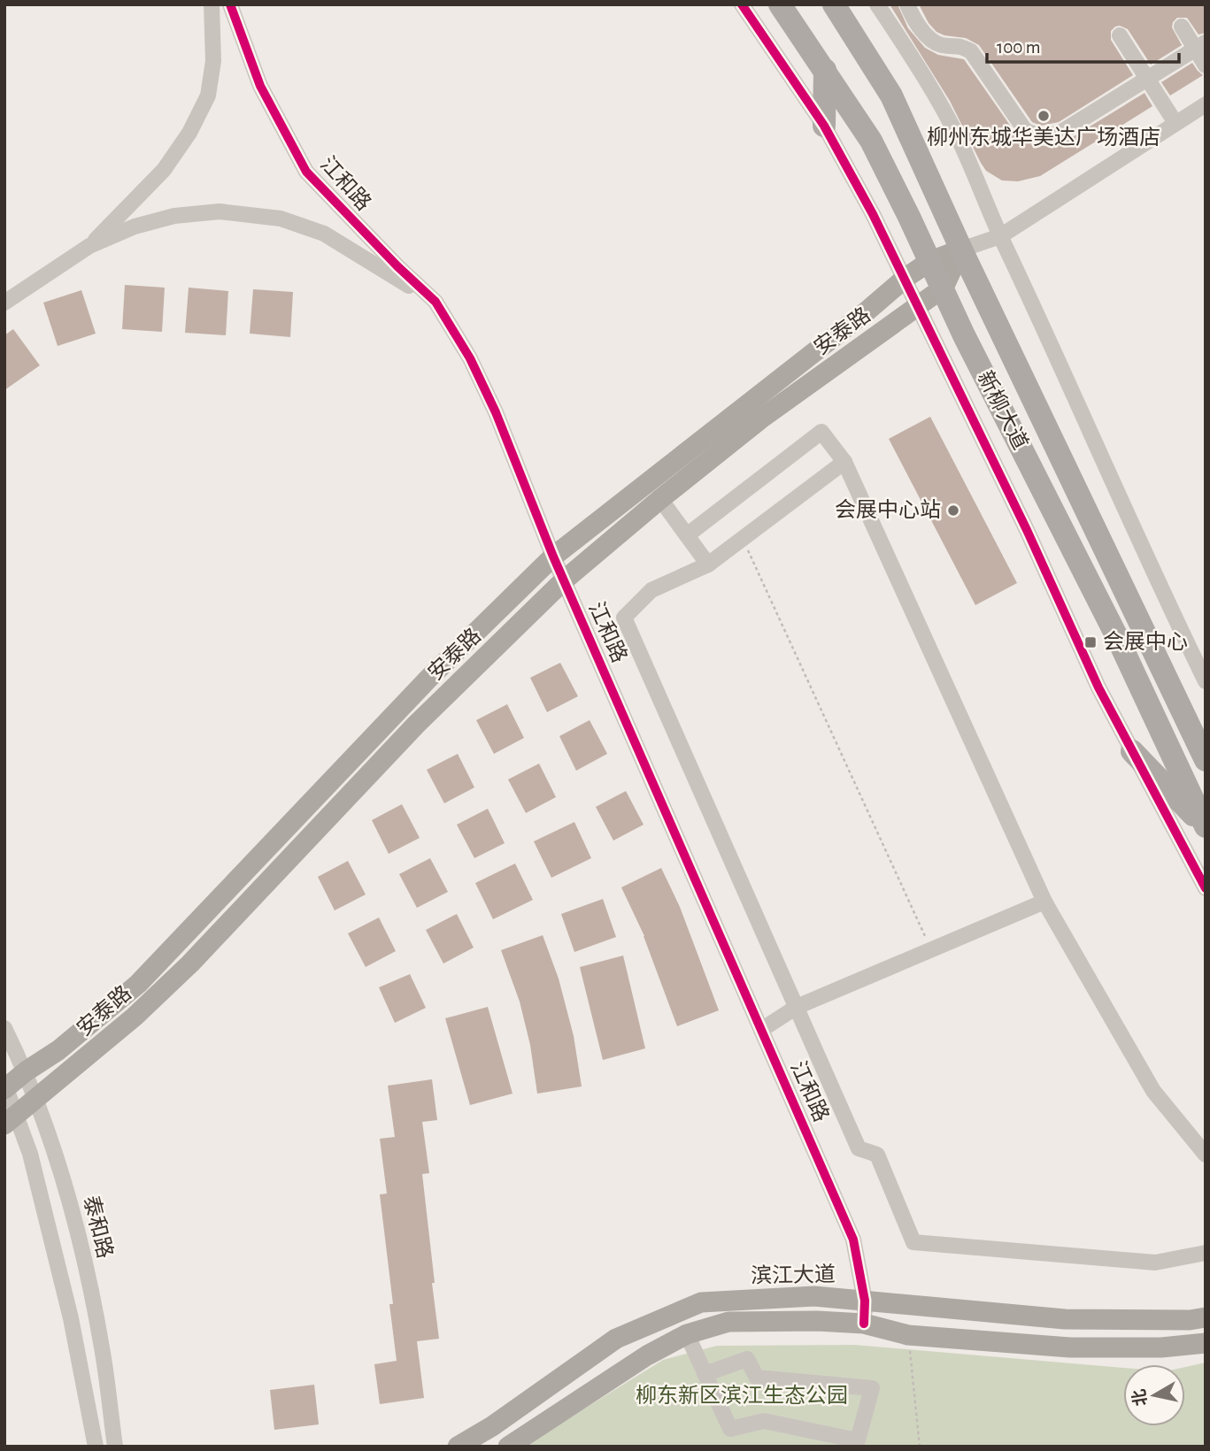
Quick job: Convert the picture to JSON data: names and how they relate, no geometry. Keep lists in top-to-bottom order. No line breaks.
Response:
{"streets":{"highway":["新柳大道"],"main road":["安泰路","滨江大道"],"street":["江和路","泰和路"]},"crossings":[["江和路","安泰路"],["江和路","滨江大道"],["安泰路","新柳大道"],["安泰路","泰和路"]],"parks":["柳东新区滨江生态公园"],"places":{"other":["柳州东城华美达广场酒店","会展中心站"],"transit":["会展中心"]},"scale_bar":"100 m","north":"left"}
